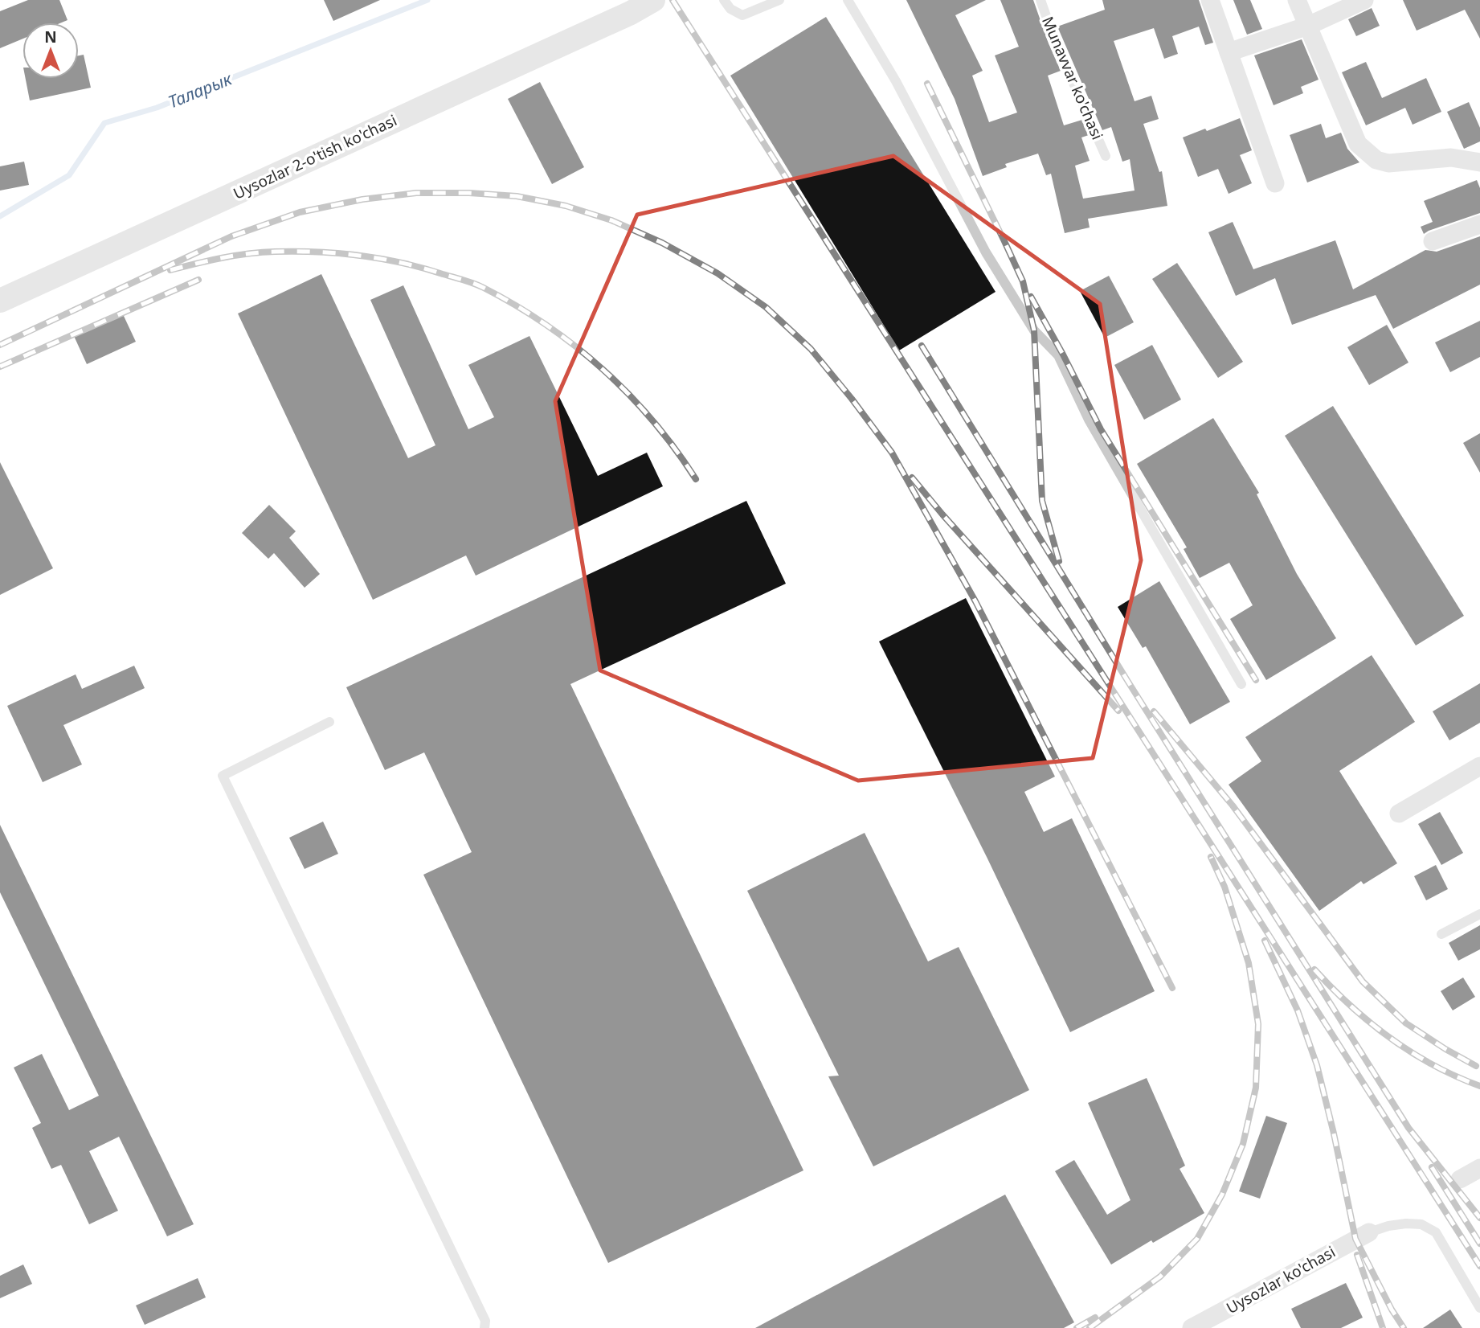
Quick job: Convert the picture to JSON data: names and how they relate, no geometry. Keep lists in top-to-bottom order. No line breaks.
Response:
{"streets":{"street":["Uysozlar 2-o'tish ko'chasi","Uysozlar ko'chasi"],"lane":["Munavvar ko'chasi"]},"water":["Таларык"],"north":"top"}
